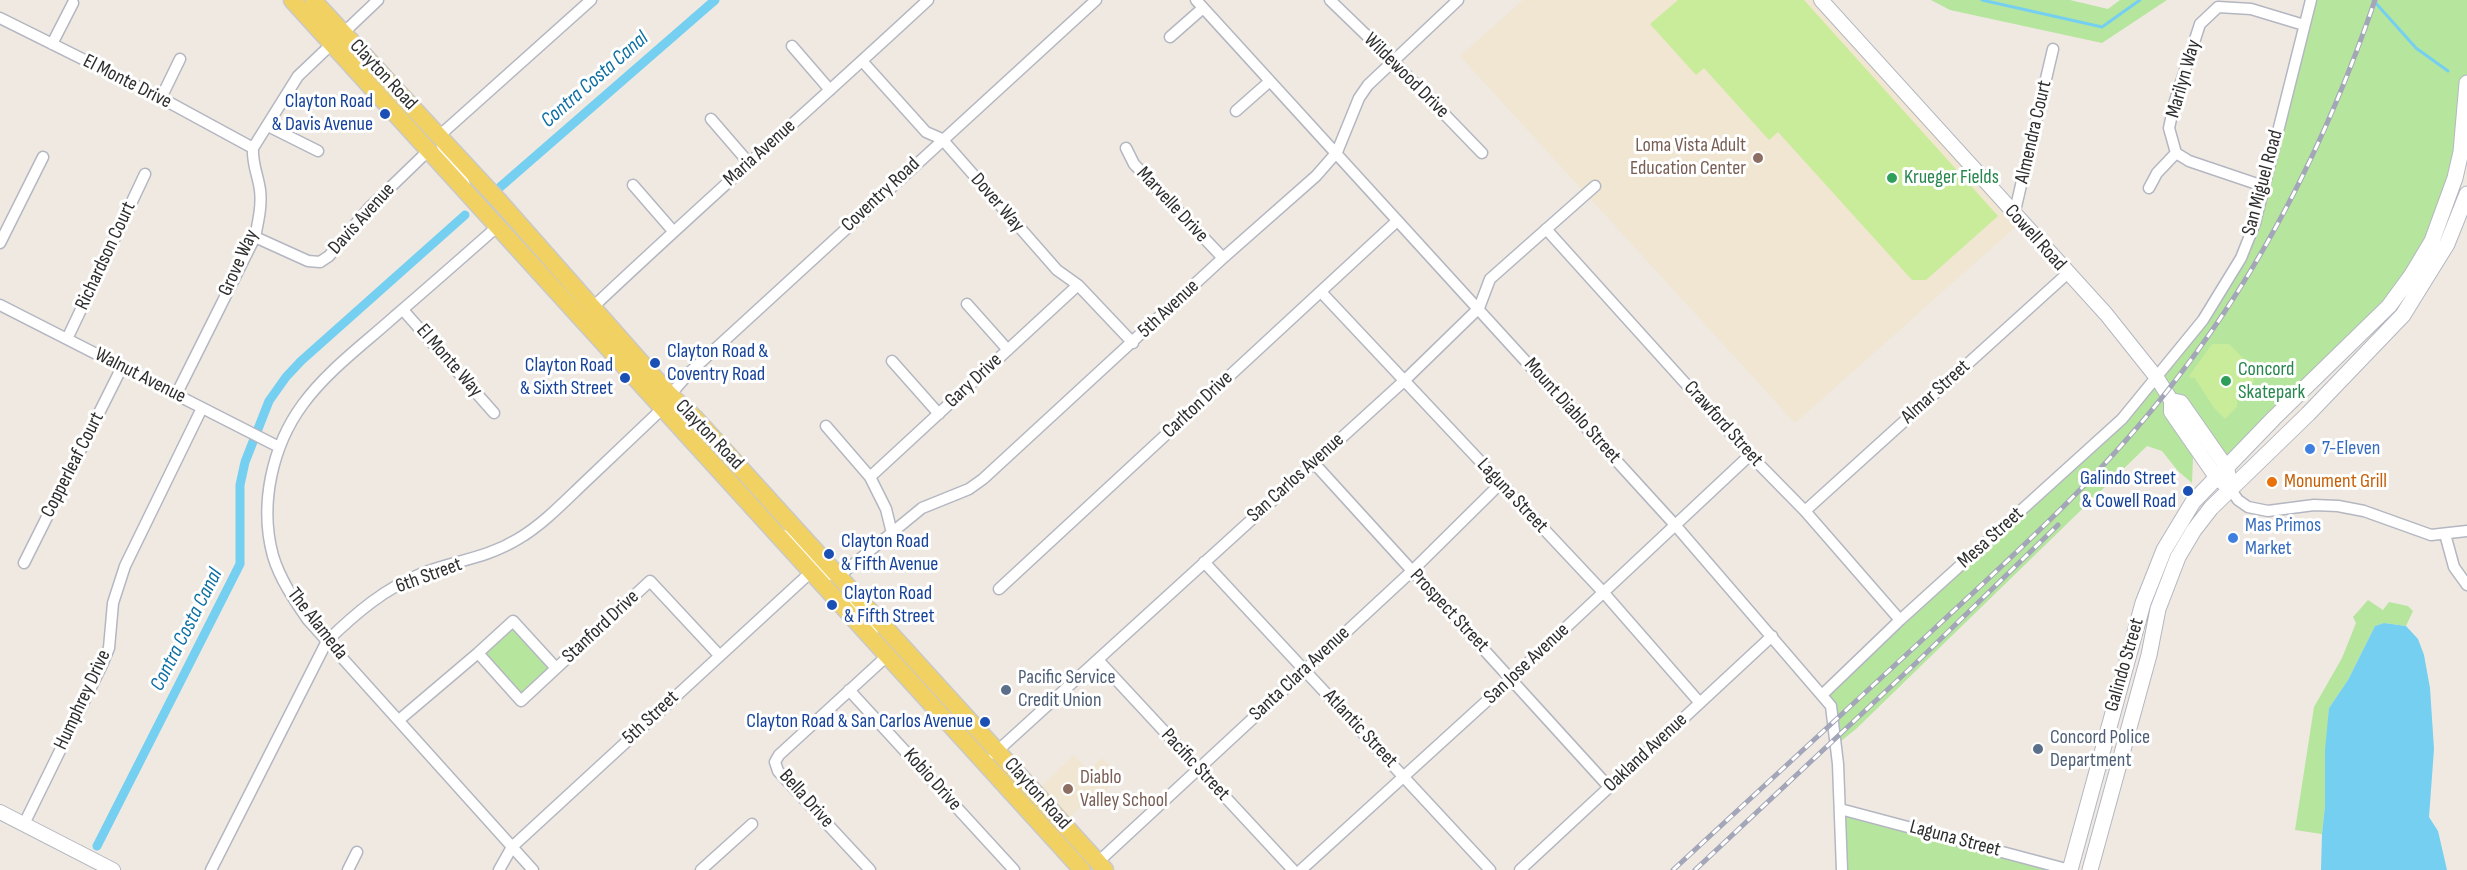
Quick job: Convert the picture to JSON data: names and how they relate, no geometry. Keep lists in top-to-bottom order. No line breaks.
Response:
{"streets":{"main road":["Clayton Road","Galindo Street"],"street":["Wildewood Drive","Marilyn Way","El Monte Drive","Almendra Court","Maria Avenue","San Miguel Road","Coventry Road","Dover Way","Marvelle Drive","Davis Avenue","Cowell Road","Richardson Court","Grove Way","5th Avenue","El Monte Way","Walnut Avenue","Gary Drive","Almar Street","Carlton Drive","Mount Diablo Street","Crawford Street","Copperleaf Court","San Carlos Avenue","Laguna Street","Mesa Street","6th Street","Prospect Street","The Alameda","Stanford Drive","San Jose Avenue","Santa Clara Avenue","Humphrey Drive","5th Street","Atlantic Street","Oakland Avenue","Pacific Street","Kobio Drive","Bella Drive"]},"crossings":[["Clayton Road","Maria Avenue"],["Clayton Road","Coventry Road"],["Clayton Road","Davis Avenue"],["Clayton Road","5th Avenue"],["Clayton Road","San Carlos Avenue"],["Clayton Road","6th Street"],["Clayton Road","The Alameda"],["Clayton Road","Santa Clara Avenue"],["Clayton Road","5th Street"],["Clayton Road","Bella Drive"],["Wildewood Drive","5th Avenue"],["Marilyn Way","San Miguel Road"],["El Monte Drive","Grove Way"],["Almendra Court","Cowell Road"],["Maria Avenue","Dover Way"],["San Miguel Road","Cowell Road"],["San Miguel Road","Mesa Street"],["Coventry Road","Dover Way"],["Coventry Road","6th Street"],["Dover Way","5th Avenue"],["Dover Way","Gary Drive"],["Marvelle Drive","5th Avenue"],["Davis Avenue","Grove Way"],["Cowell Road","Almar Street"],["Cowell Road","Mesa Street"],["Cowell Road","Galindo Street"],["Richardson Court","Walnut Avenue"],["Grove Way","Walnut Avenue"],["5th Avenue","Mount Diablo Street"],["El Monte Way","The Alameda"],["Walnut Avenue","Copperleaf Court"],["Walnut Avenue","The Alameda"],["Walnut Avenue","Humphrey Drive"],["Almar Street","Crawford Street"],["Carlton Drive","Mount Diablo Street"],["Carlton Drive","Laguna Street"],["Mount Diablo Street","San Carlos Avenue"],["Mount Diablo Street","Laguna Street"],["Mount Diablo Street","Mesa Street"],["Mount Diablo Street","San Jose Avenue"],["Mount Diablo Street","Oakland Avenue"],["Crawford Street","San Carlos Avenue"],["Crawford Street","Mesa Street"],["Crawford Street","San Jose Avenue"],["San Carlos Avenue","Laguna Street"],["San Carlos Avenue","Prospect Street"],["San Carlos Avenue","Atlantic Street"],["San Carlos Avenue","Pacific Street"],["Laguna Street","San Jose Avenue"],["Laguna Street","Galindo Street"],["Laguna Street","Santa Clara Avenue"],["Laguna Street","Oakland Avenue"],["6th Street","The Alameda"],["Prospect Street","San Jose Avenue"],["Prospect Street","Santa Clara Avenue"],["Prospect Street","Oakland Avenue"],["The Alameda","Stanford Drive"],["The Alameda","5th Street"],["Stanford Drive","5th Street"],["San Jose Avenue","Atlantic Street"],["Santa Clara Avenue","Atlantic Street"],["Santa Clara Avenue","Pacific Street"],["Kobio Drive","Bella Drive"]],"water":["Contra Costa Canal"],"places":["Clayton Road & Davis Avenue","Loma Vista Adult Education Center","Krueger Fields","Clayton Road & Coventry Road","Clayton Road & Sixth Street","Concord Skatepark","7-Eleven","Monument Grill","Galindo Street & Cowell Road","Mas Primos Market","Clayton Road & Fifth Avenue","Clayton Road & Fifth Street","Pacific Service Credit Union","Clayton Road & San Carlos Avenue","Concord Police Department","Diablo Valley School"]}
